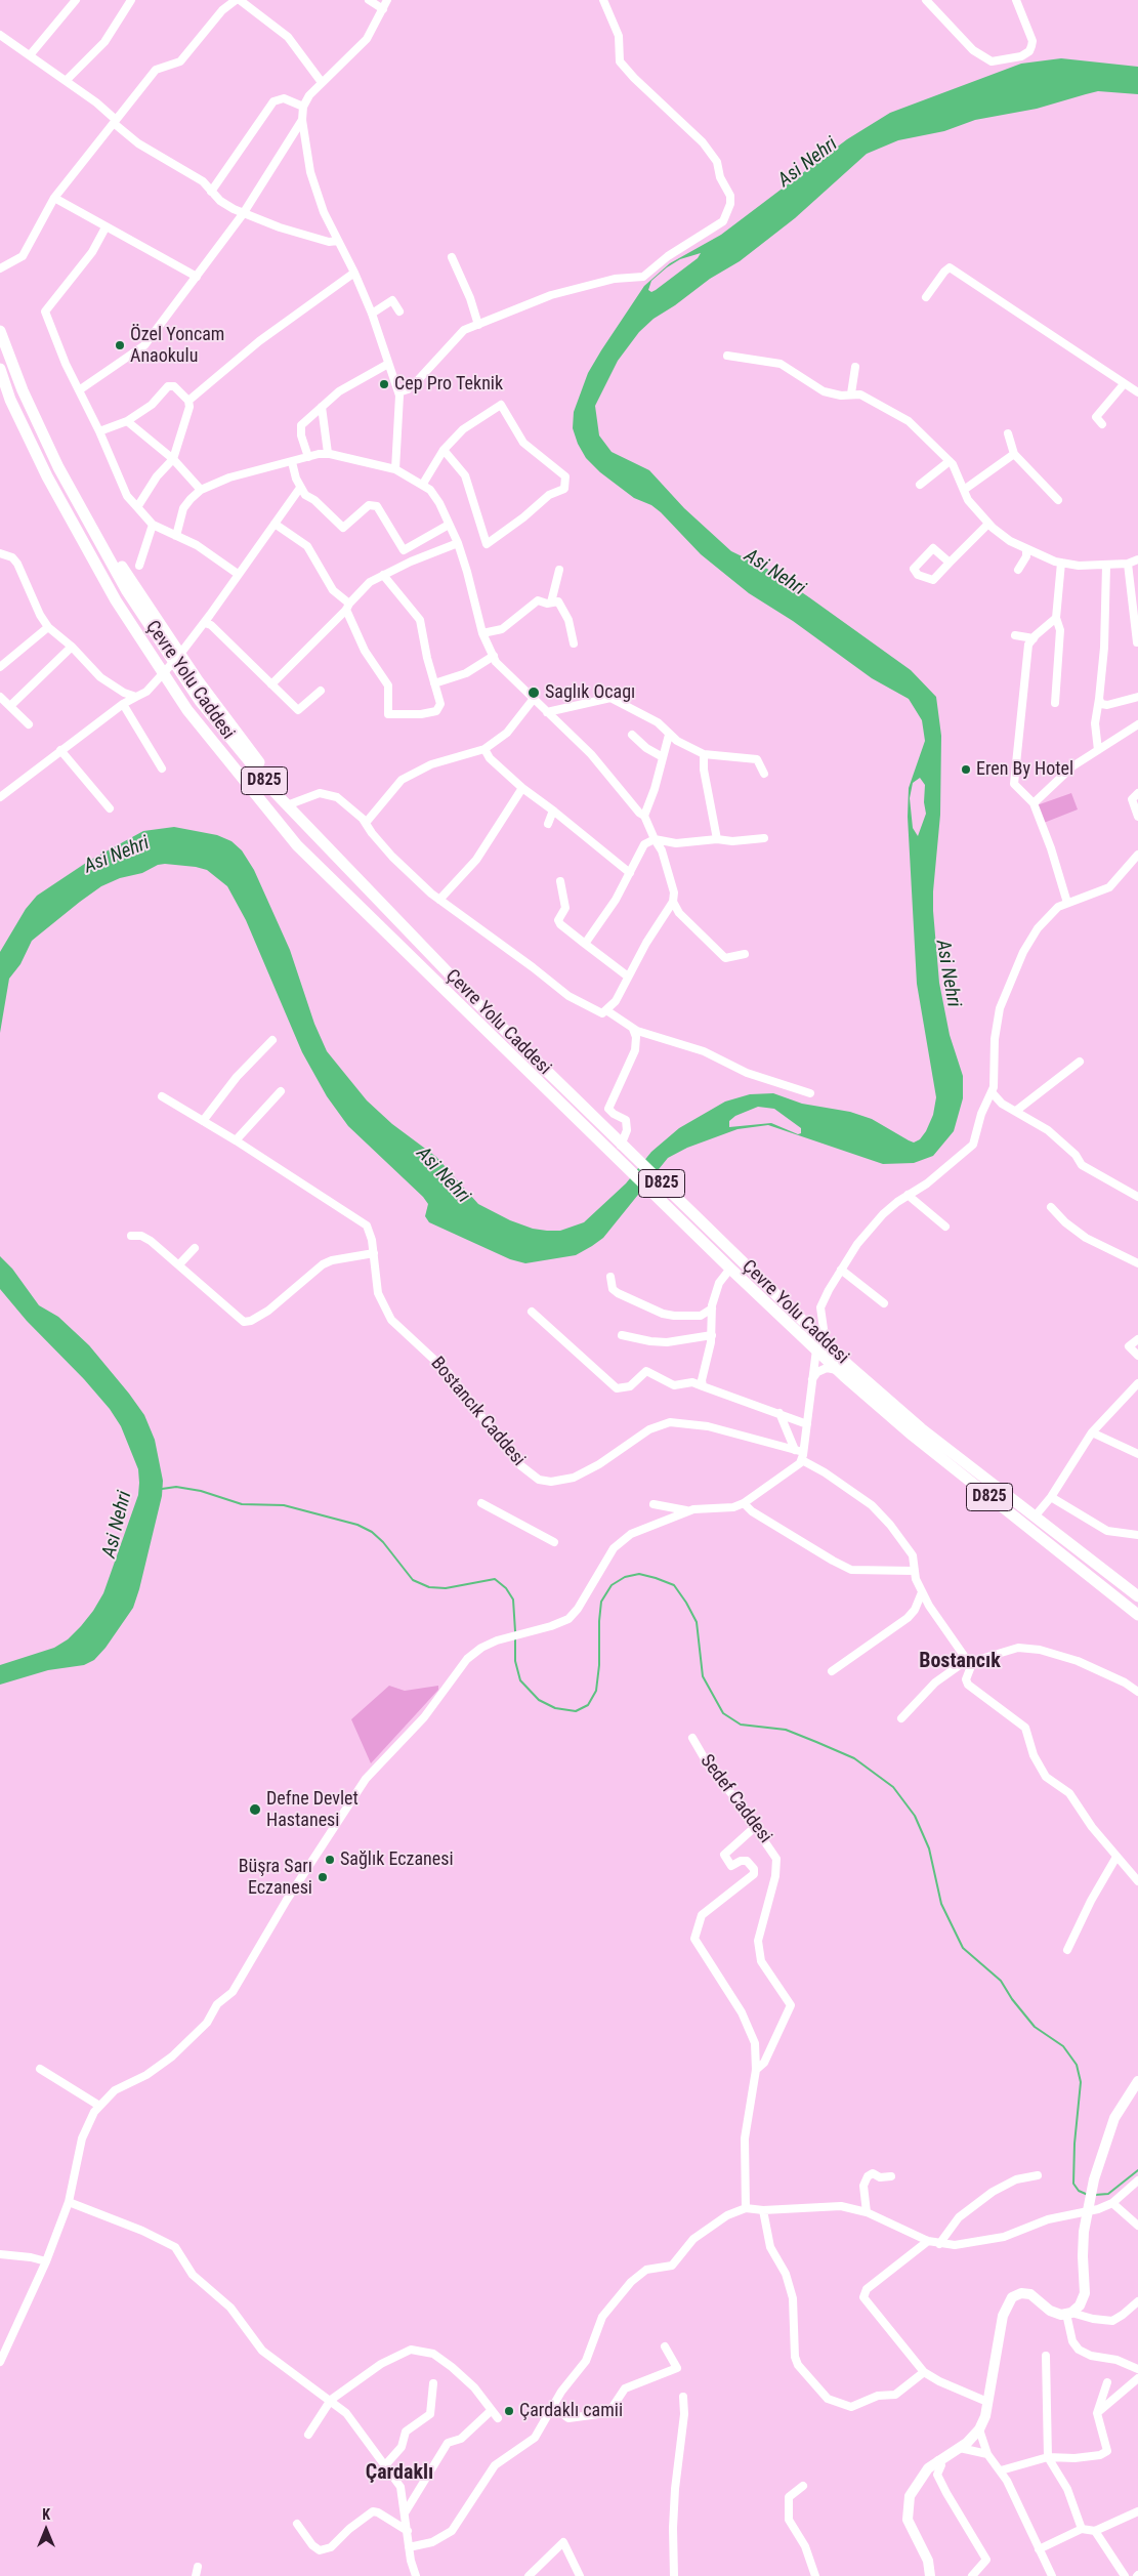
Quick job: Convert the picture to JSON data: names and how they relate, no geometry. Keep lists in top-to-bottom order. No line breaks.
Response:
{"streets":{"highway":["Çevre Yolu Caddesi","D825"],"street":["Bostancık Caddesi","Sedef Caddesi"]},"districts":["Bostancık","Çardaklı"],"water":["Asi Nehri"],"places":["Özel Yoncam Anaokulu","Cep Pro Teknik","Saglık Ocagı","Eren By Hotel","Defne Devlet Hastanesi","Sağlık Eczanesi","Büşra Sarı Eczanesi","Çardaklı camii"],"north":"top"}
